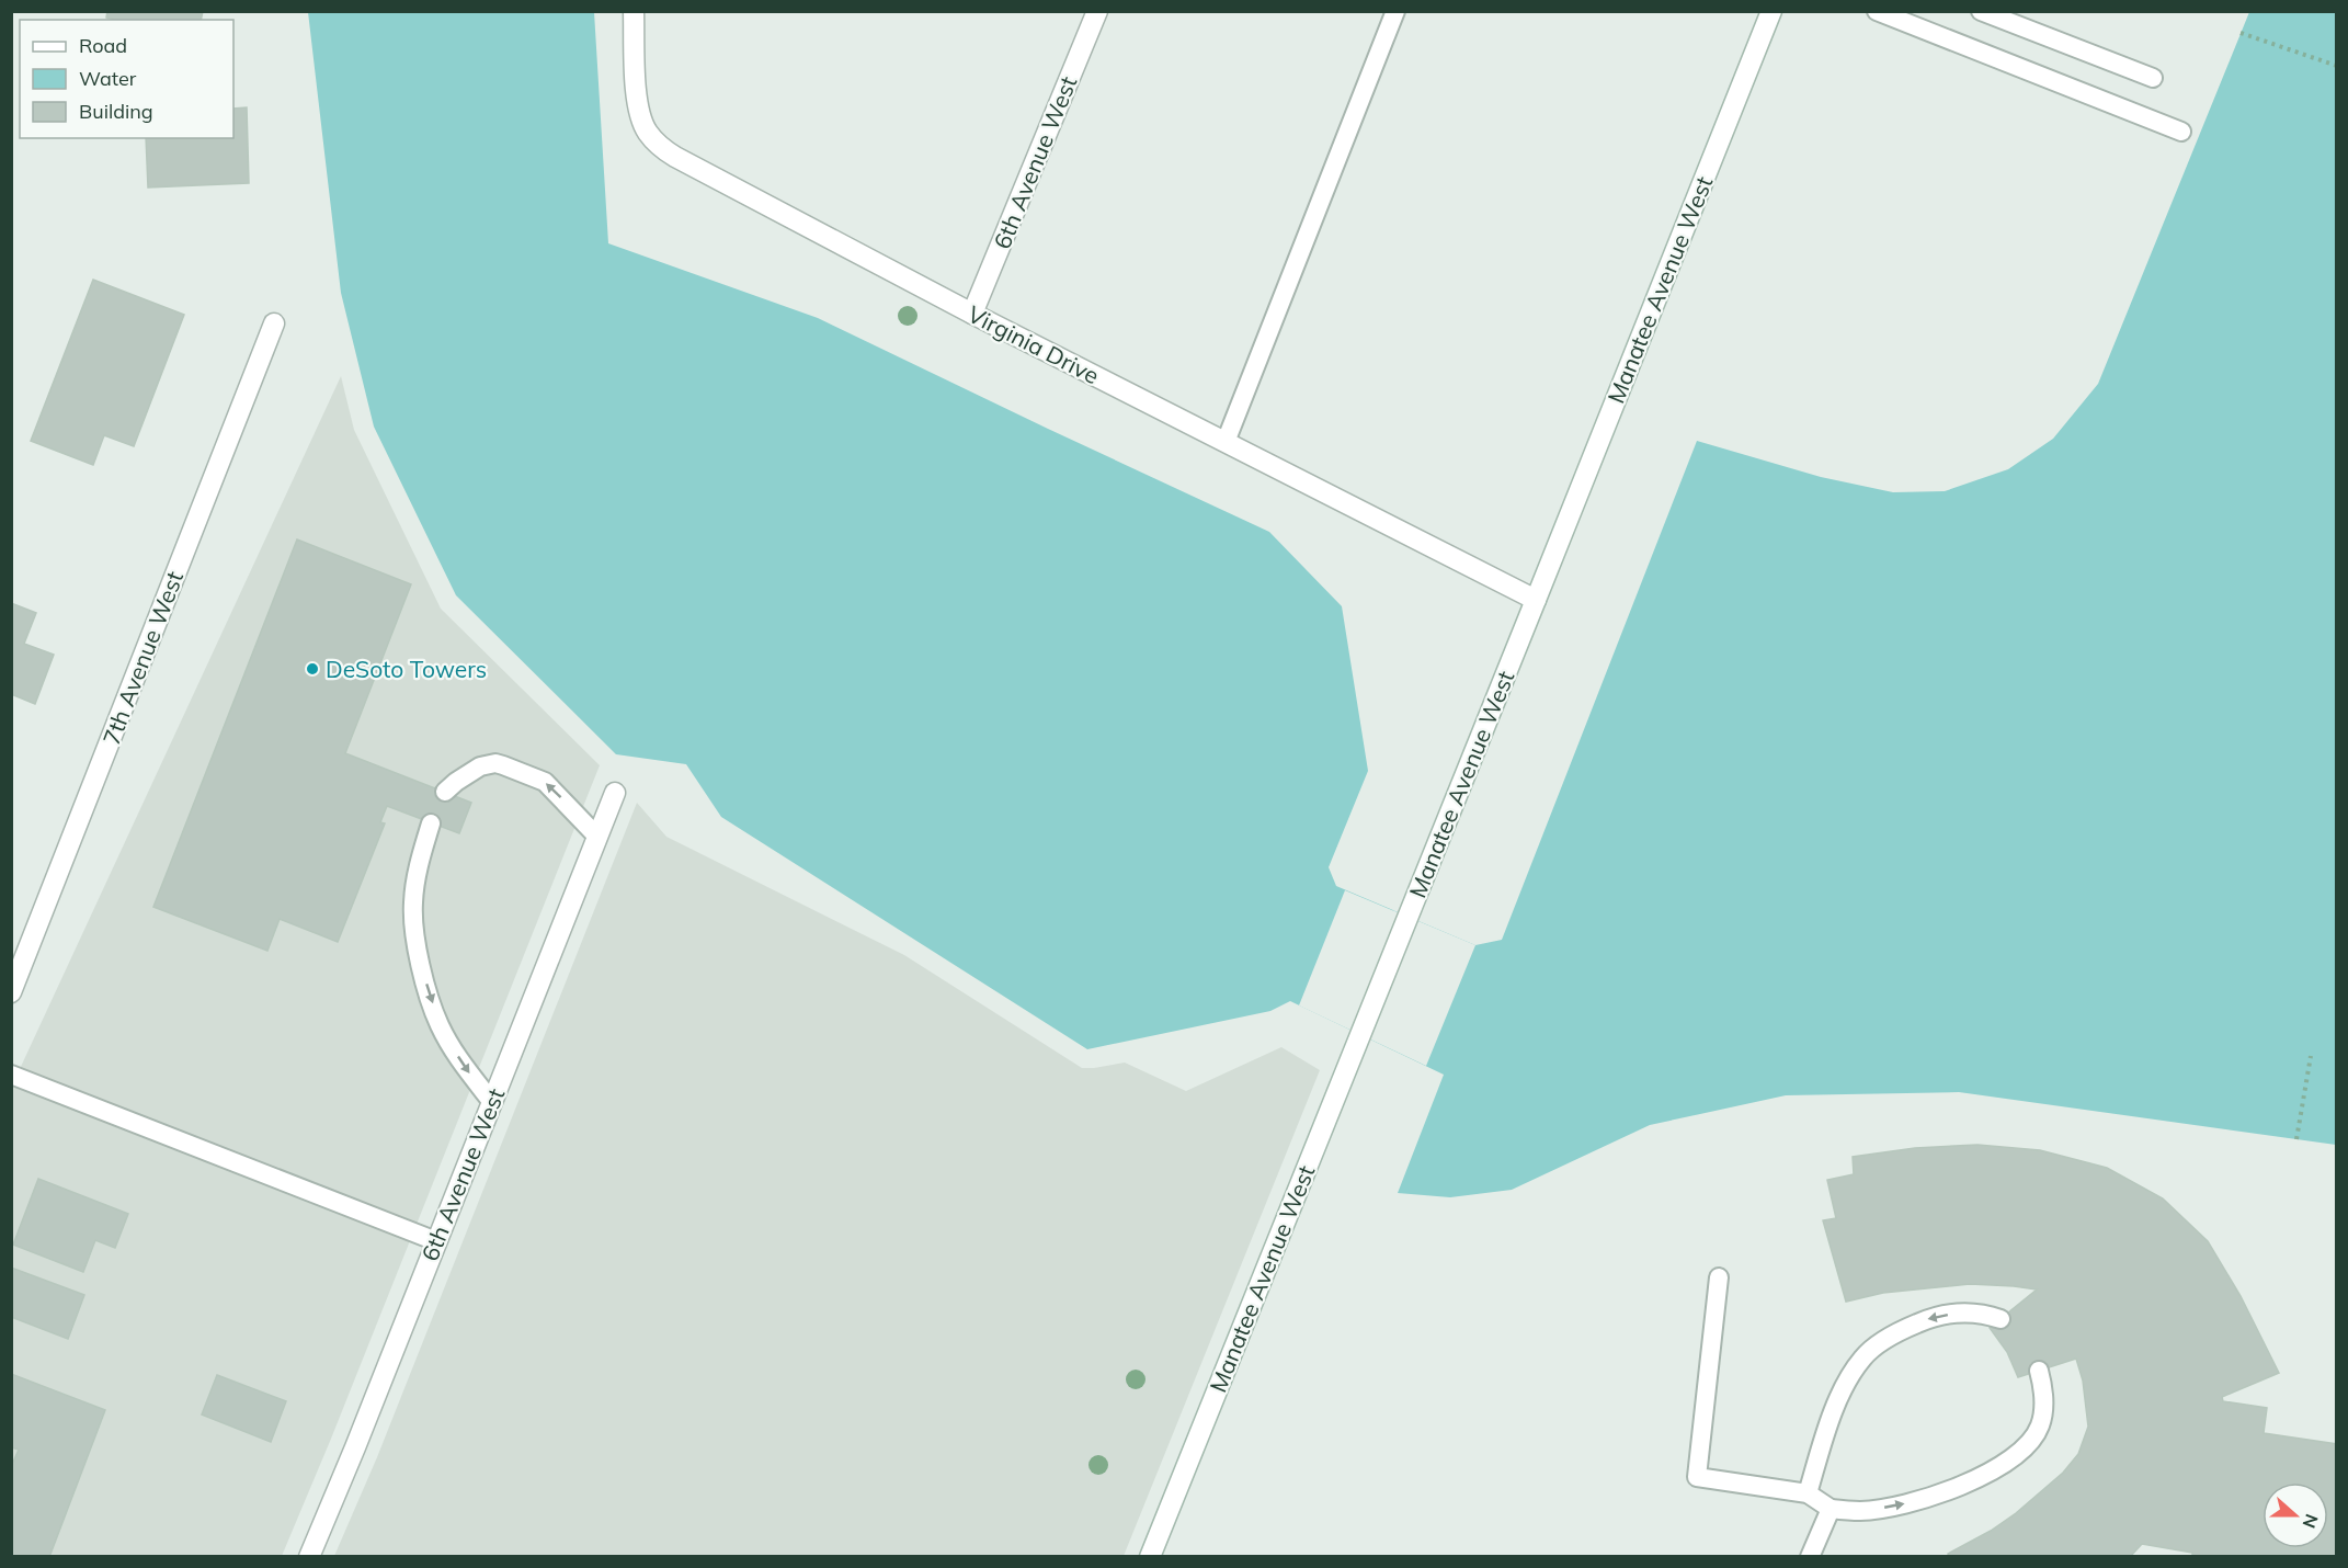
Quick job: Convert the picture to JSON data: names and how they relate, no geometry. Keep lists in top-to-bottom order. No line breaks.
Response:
{"streets":{"street":["6th Avenue West","Manatee Avenue West","Virginia Drive","7th Avenue West"]},"crossings":[["6th Avenue West","Virginia Drive"],["Manatee Avenue West","Virginia Drive"]],"places":["DeSoto Towers"],"legend":["Road","Water","Building"],"north":"right"}
